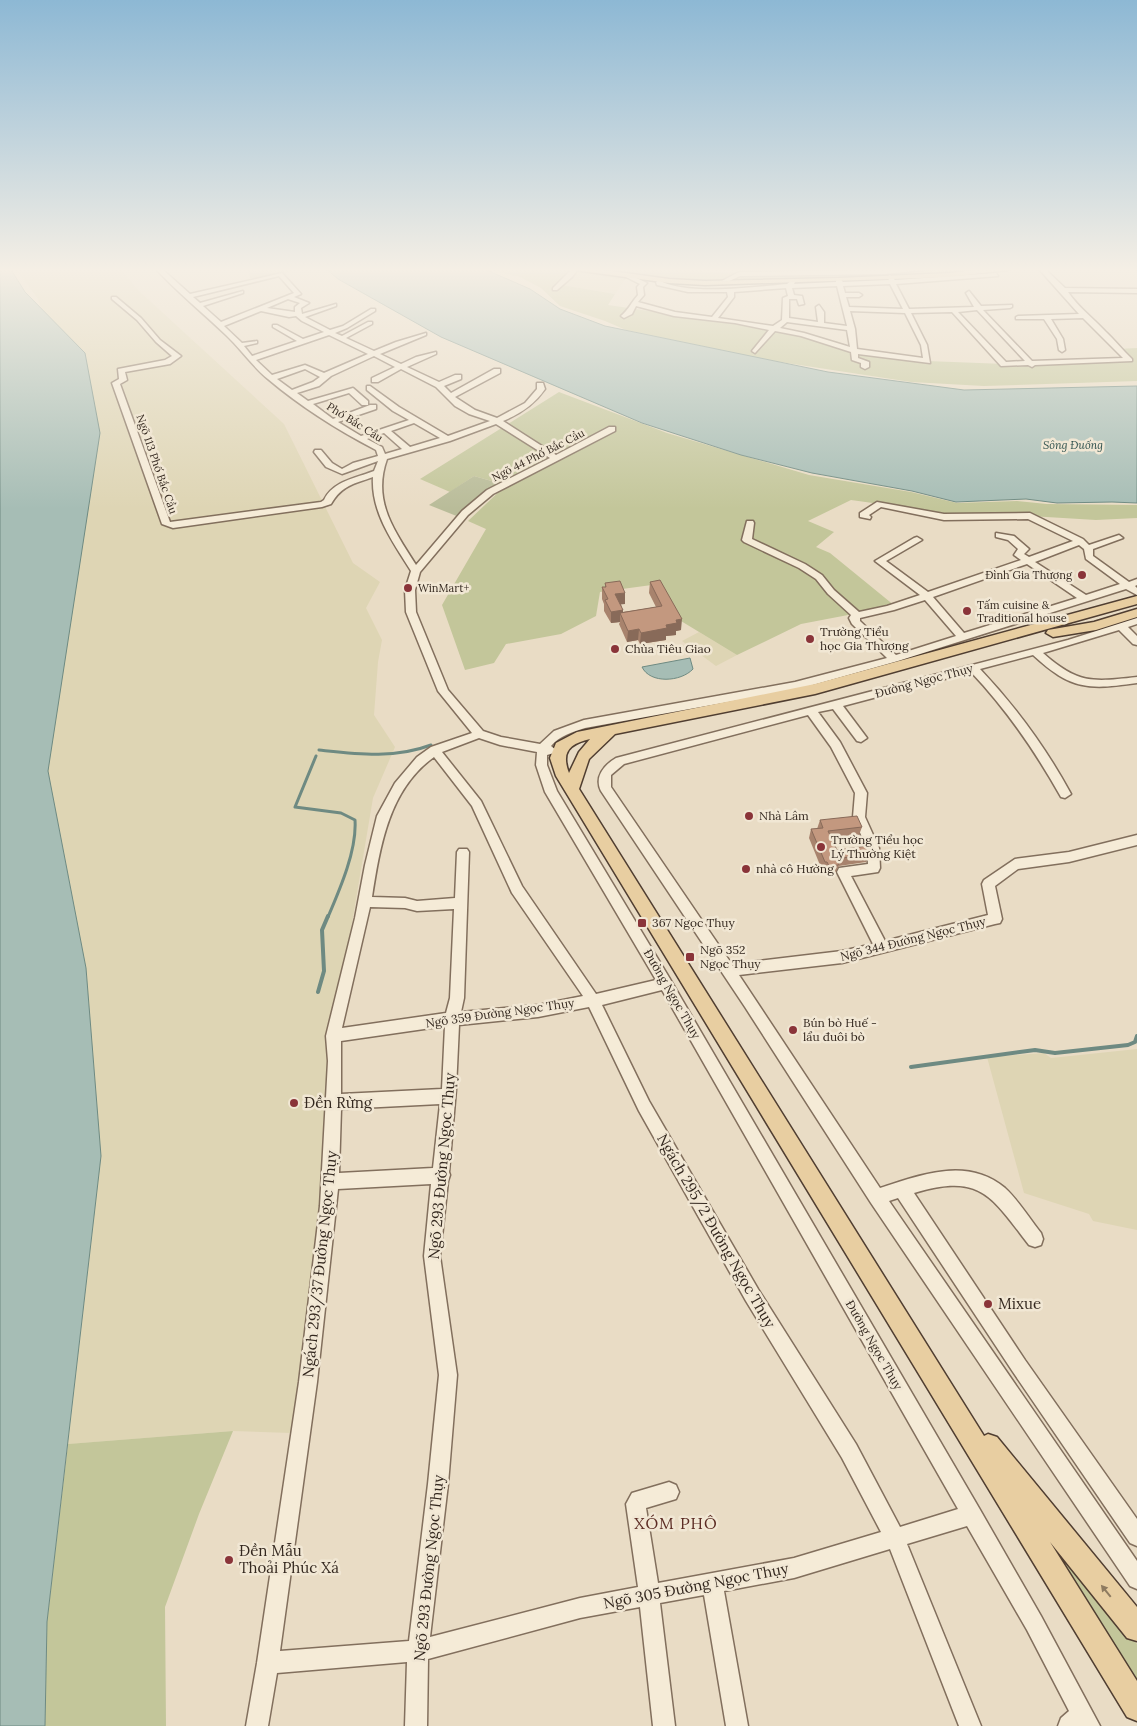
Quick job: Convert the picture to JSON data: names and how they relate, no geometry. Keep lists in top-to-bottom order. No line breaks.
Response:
{"streets":{"main road":["Đường Ngọc Thụy"],"street":["Phố Bắc Cầu","Ngõ 44 Phố Bắc Cầu","Ngõ 113 Phố Bắc Cầu","Ngõ 344 Đường Ngọc Thụy","Ngõ 359 Đường Ngọc Thụy","Ngõ 293 Đường Ngọc Thụy","Ngách 295/2 Đường Ngọc Thụy","Ngách 293/37 Đường Ngọc Thụy","Ngõ 305 Đường Ngọc Thụy"]},"crossings":[["Phố Bắc Cầu","Ngõ 44 Phố Bắc Cầu"],["Phố Bắc Cầu","Ngõ 113 Phố Bắc Cầu"],["Đường Ngọc Thụy","Ngõ 344 Đường Ngọc Thụy"],["Đường Ngọc Thụy","Ngõ 359 Đường Ngọc Thụy"],["Đường Ngọc Thụy","Ngõ 305 Đường Ngọc Thụy"],["Ngõ 359 Đường Ngọc Thụy","Ngõ 293 Đường Ngọc Thụy"],["Ngõ 359 Đường Ngọc Thụy","Ngách 295/2 Đường Ngọc Thụy"],["Ngõ 359 Đường Ngọc Thụy","Ngách 293/37 Đường Ngọc Thụy"],["Ngõ 293 Đường Ngọc Thụy","Ngõ 305 Đường Ngọc Thụy"],["Ngách 295/2 Đường Ngọc Thụy","Ngách 293/37 Đường Ngọc Thụy"],["Ngách 295/2 Đường Ngọc Thụy","Ngõ 305 Đường Ngọc Thụy"],["Ngách 293/37 Đường Ngọc Thụy","Ngõ 305 Đường Ngọc Thụy"]],"districts":["XÓM PHÔ"],"water":["Sông Đuống"],"places":{"other":["Đình Gia Thượng","WinMart+","Tấm cuisine & Traditional house","Trường Tiểu học Gia Thượng","Chùa Tiêu Giao","Nhà Lâm","Trường Tiểu học Lý Thường Kiệt","nhà cô Hường","Bún bò Huế - lẩu đuôi bò","Đền Rừng","Mixue","Đền Mẫu Thoải Phúc Xá"],"transit":["367 Ngọc Thụy","Ngõ 352 Ngọc Thụy"]}}
